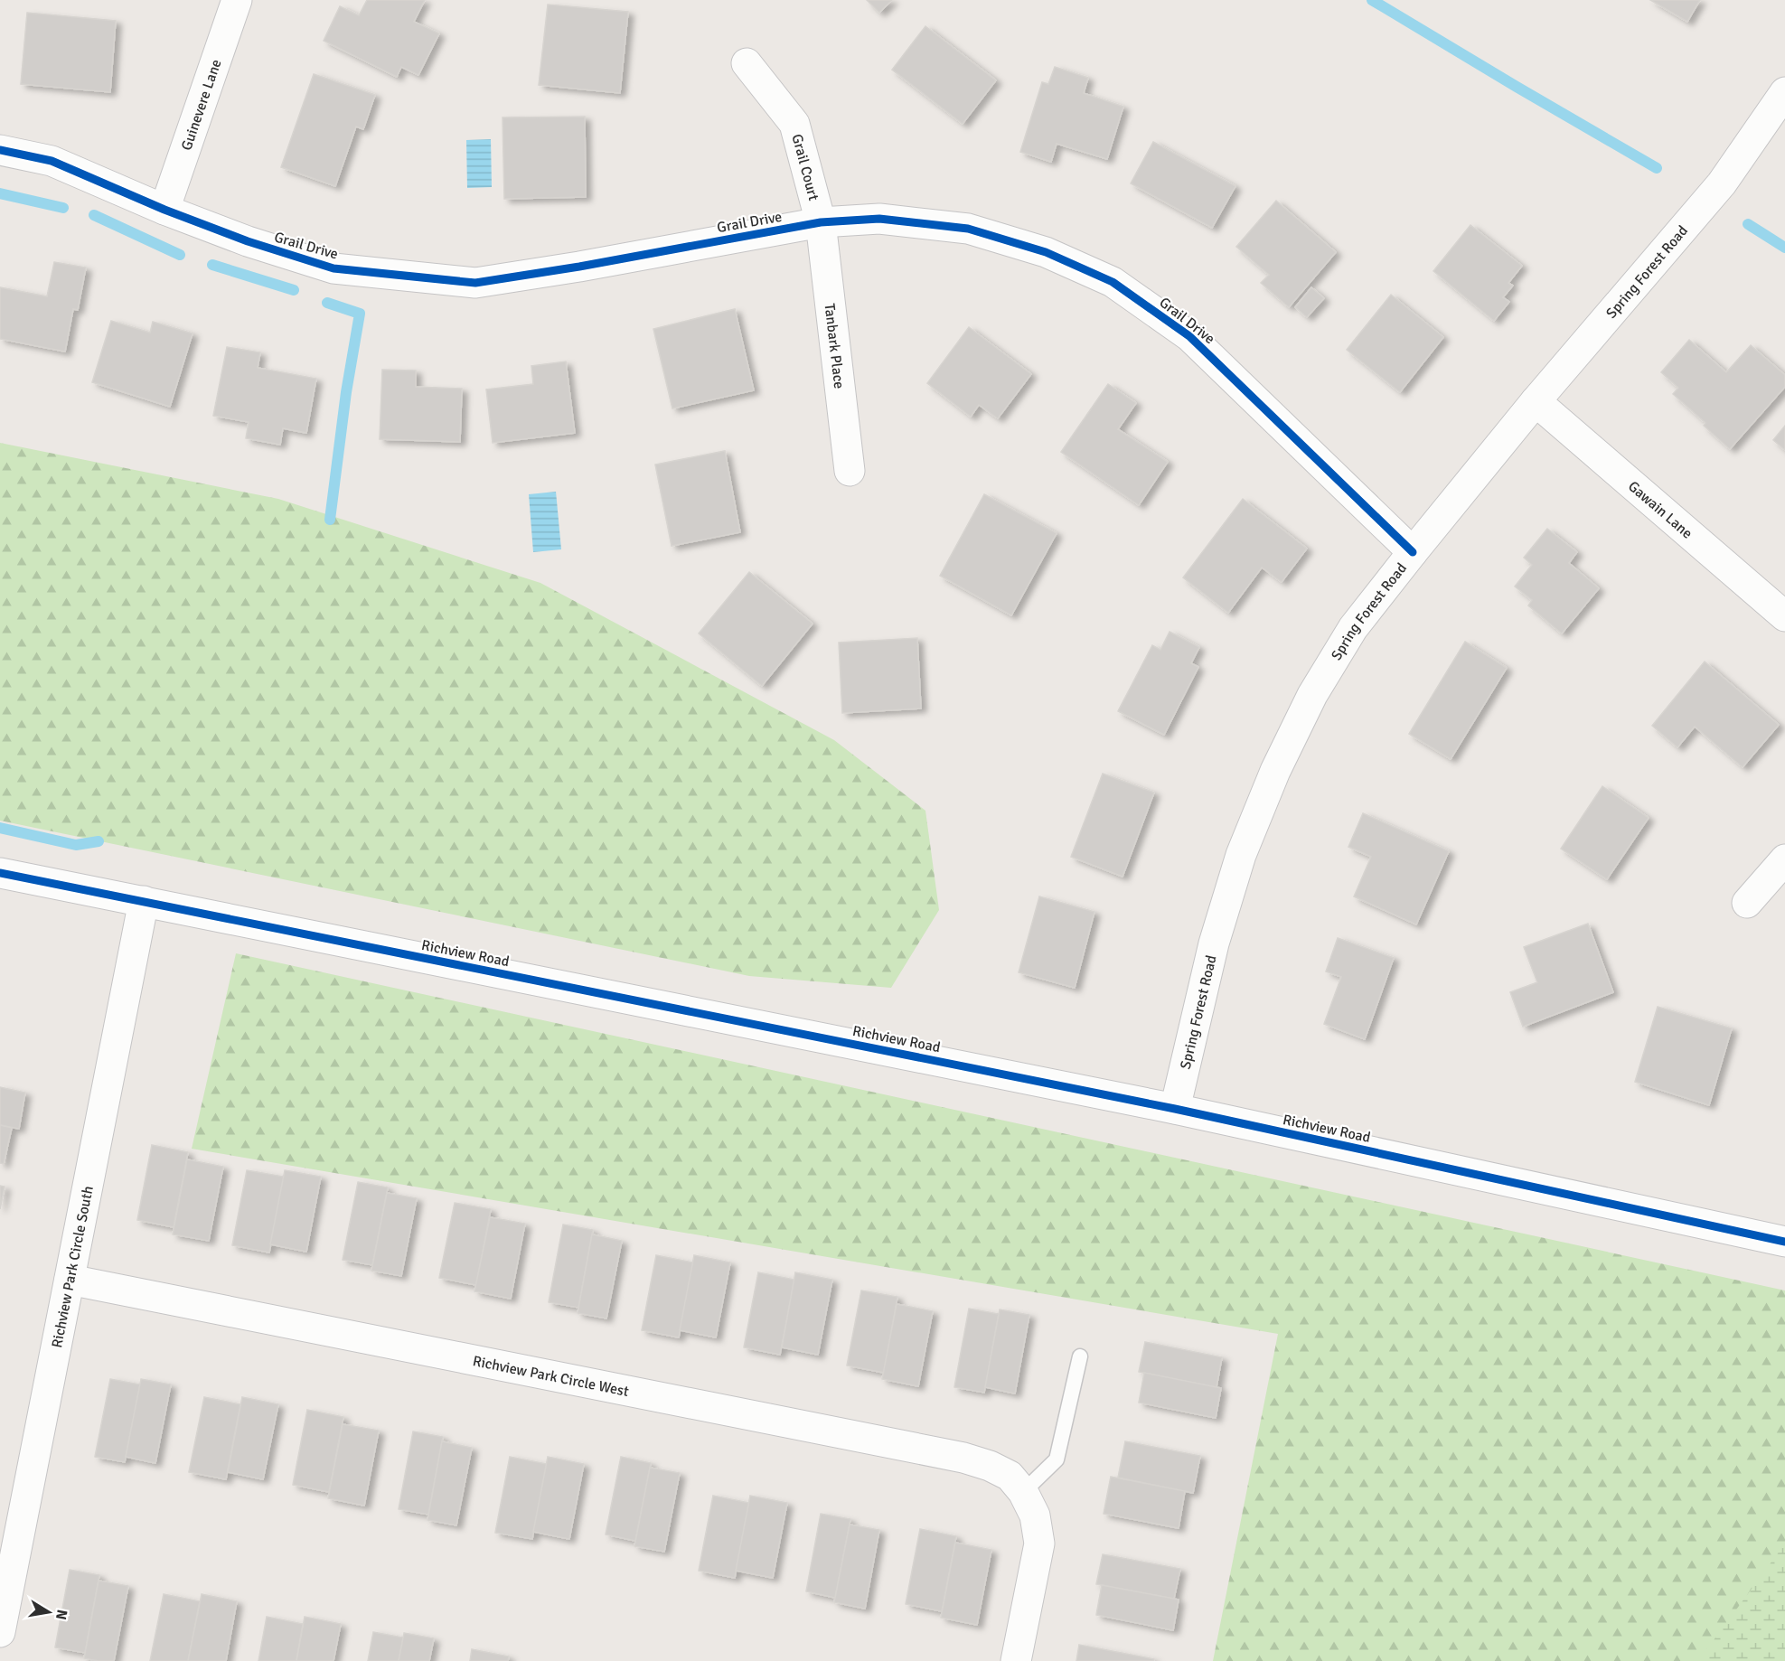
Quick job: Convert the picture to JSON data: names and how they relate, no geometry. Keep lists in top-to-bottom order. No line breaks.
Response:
{"streets":{"street":["Guinevere Lane","Grail Court","Grail Drive","Spring Forest Road","Tanbark Place","Gawain Lane","Richview Road","Richview Park Circle South","Richview Park Circle West"]},"crossings":[["Guinevere Lane","Grail Drive"],["Grail Court","Grail Drive"],["Grail Court","Tanbark Place"],["Grail Drive","Spring Forest Road"],["Grail Drive","Tanbark Place"],["Spring Forest Road","Gawain Lane"],["Spring Forest Road","Richview Road"],["Richview Road","Richview Park Circle South"],["Richview Park Circle South","Richview Park Circle West"]],"north":"right"}
